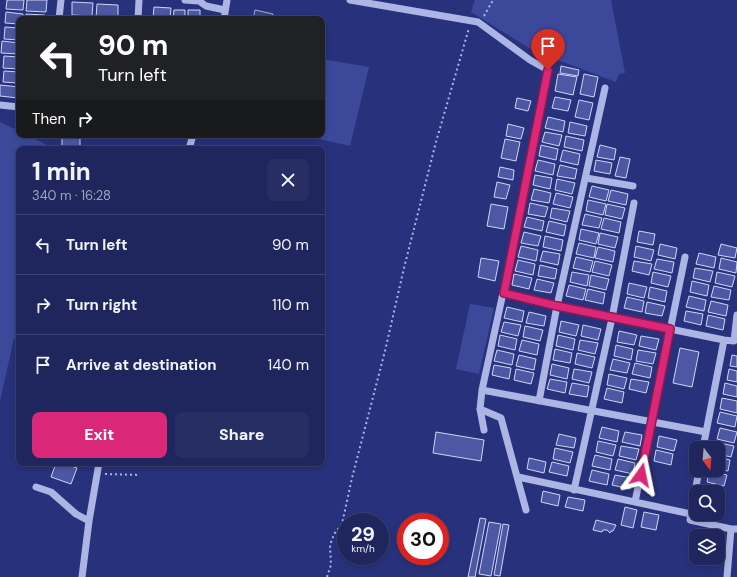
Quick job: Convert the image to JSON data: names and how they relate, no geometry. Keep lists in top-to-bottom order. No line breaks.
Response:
{"north":"bottom","page":{"turn":["90 m","Turn left"],"then":"Then","heading":["1 min","340 m · 16:28"],"list":[{"name":"Turn left","value":"90 m"},{"name":"Turn right","value":"110 m"},{"name":"Arrive at destination","value":"140 m"}],"buttons":["Exit","Share"],"speed":"29 km/h","limit":"30"}}
